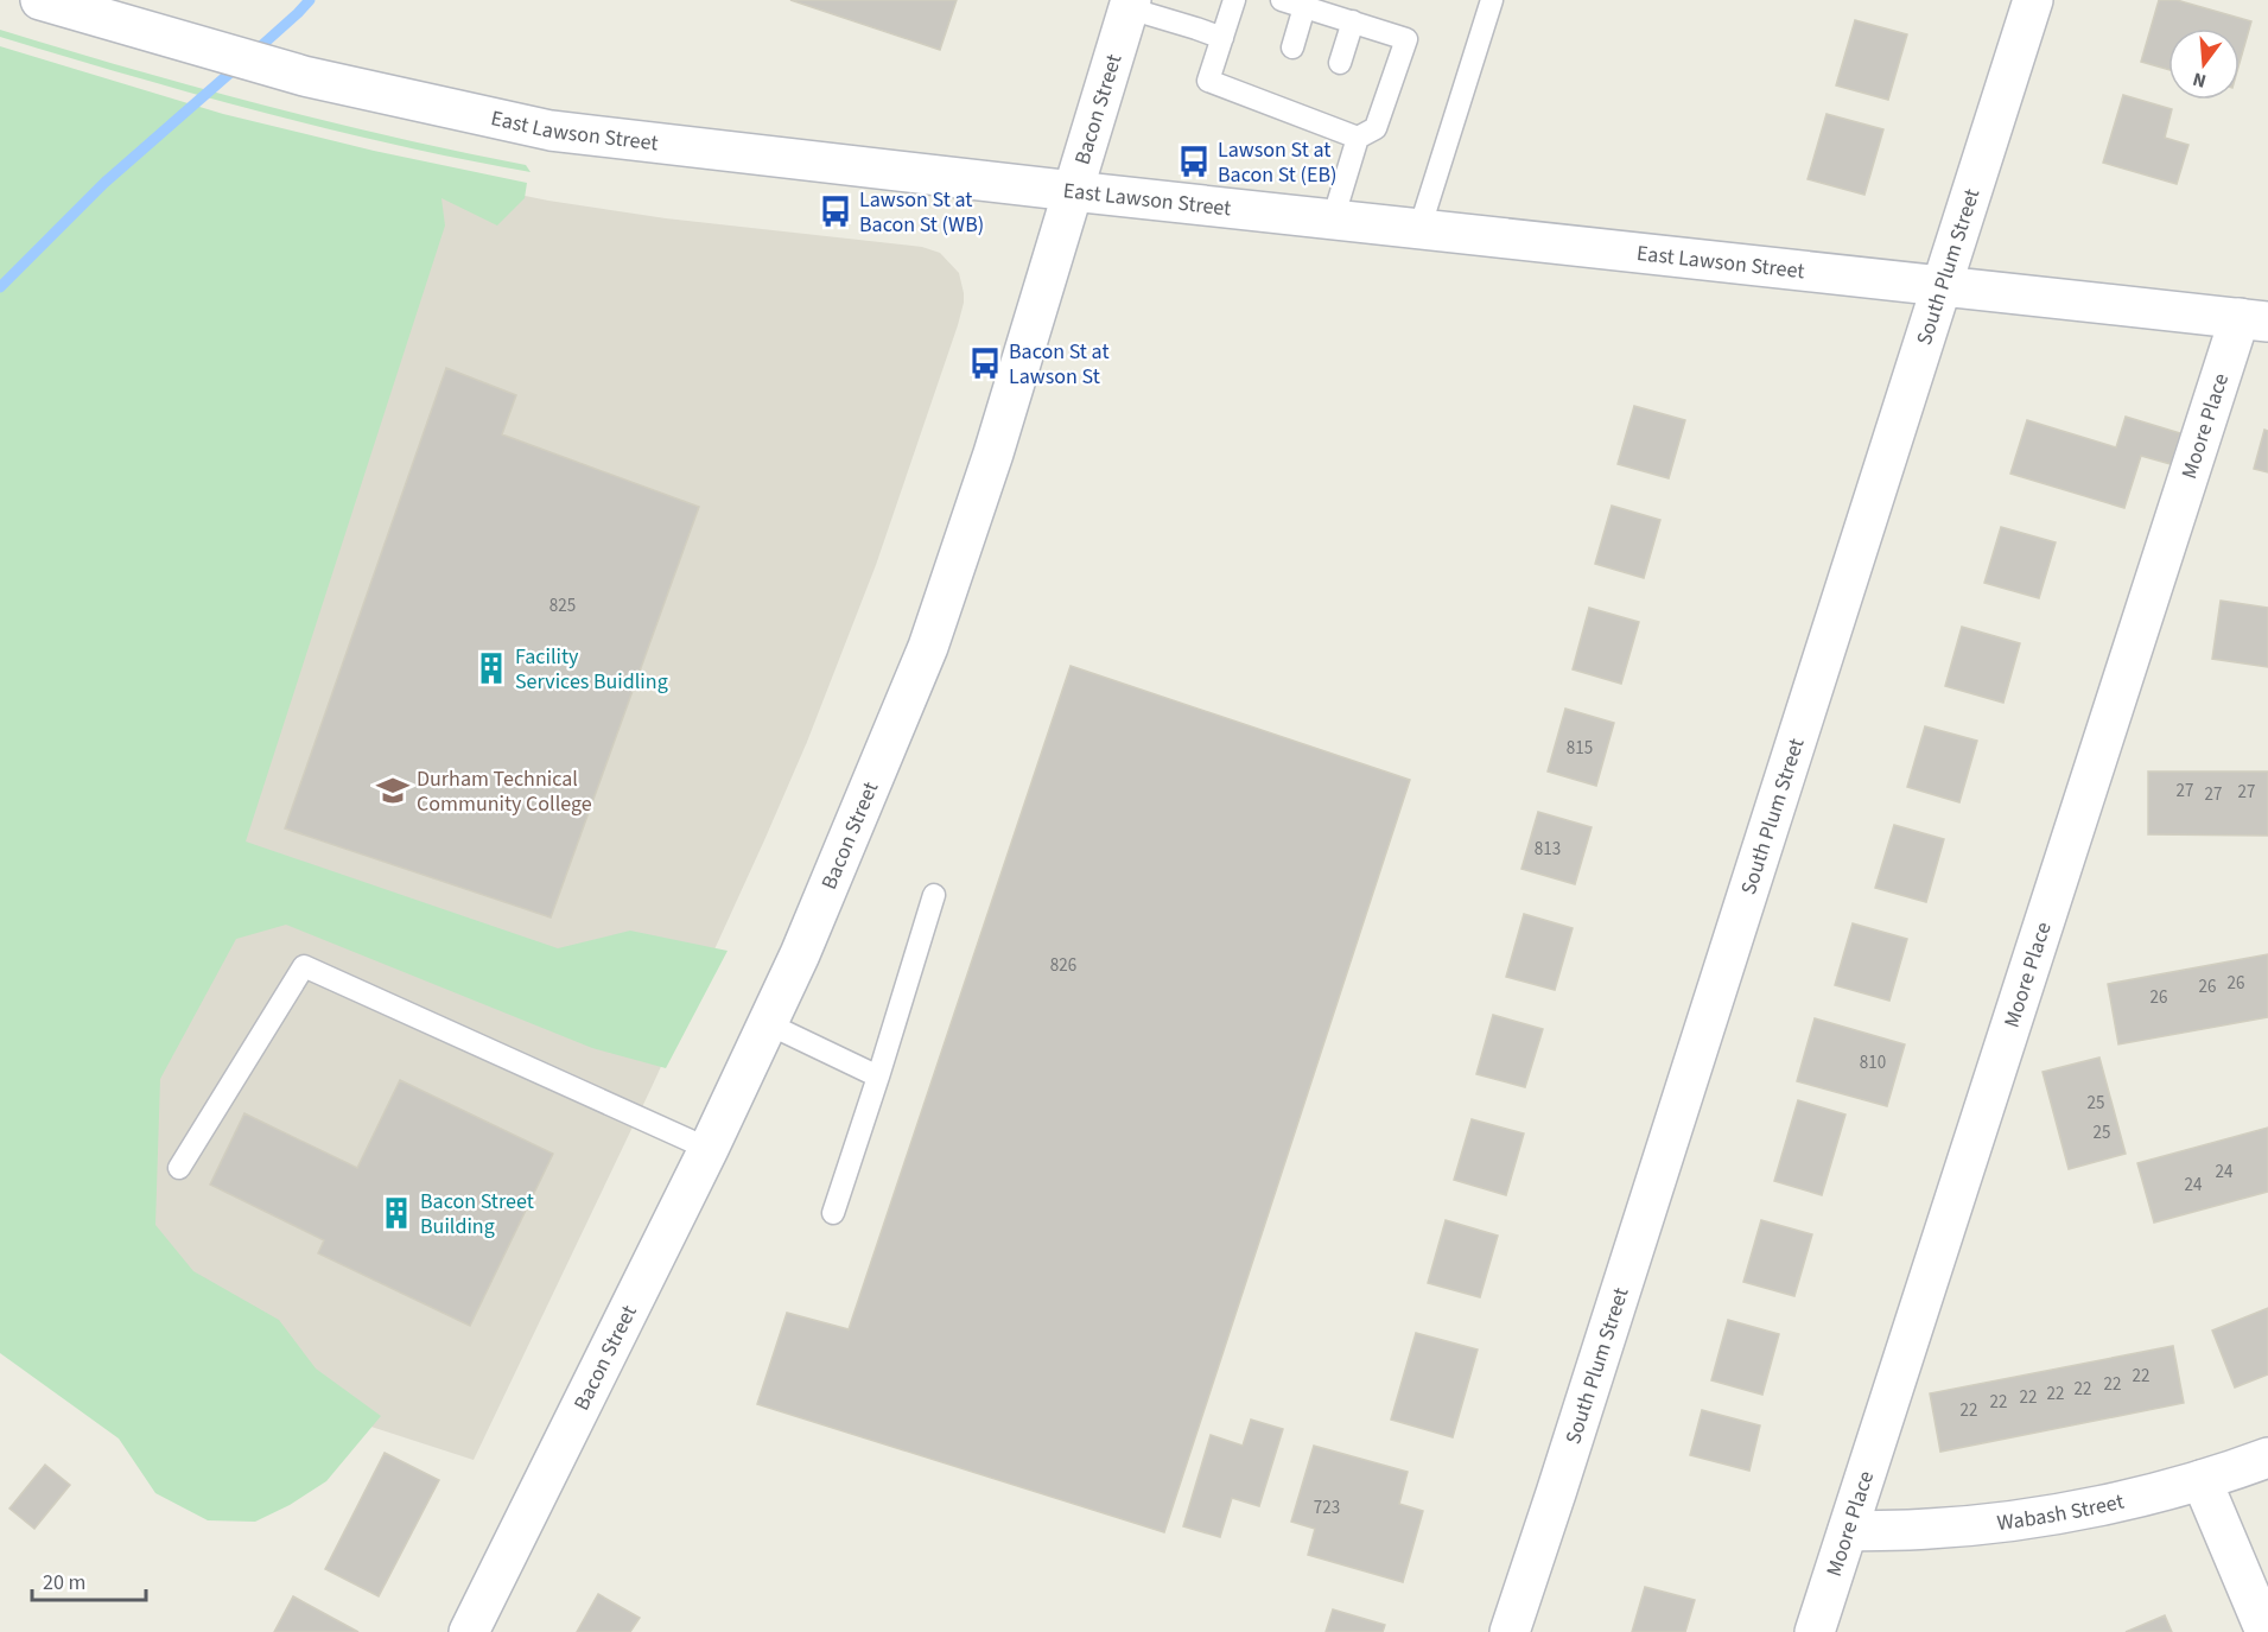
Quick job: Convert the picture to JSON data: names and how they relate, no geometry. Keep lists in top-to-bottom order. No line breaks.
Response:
{"streets":{"street":["Bacon Street","East Lawson Street","South Plum Street","Moore Place","Wabash Street"]},"crossings":[["Bacon Street","East Lawson Street"],["East Lawson Street","South Plum Street"],["East Lawson Street","Moore Place"],["Moore Place","Wabash Street"]],"places":{"bus stop":["Lawson St at Bacon St (EB)","Lawson St at Bacon St (WB)","Bacon St at Lawson St"],"building":["Facility Services Buidling","Bacon Street Building"],"school or university":["Durham Technical Community College"]},"house_numbers":["825","815","27","27","27","813","826","26","26","26","810","25","25","24","24","22","22","22","22","22","22","22","723"],"scale_bar":"20 m","north":"bottom"}
